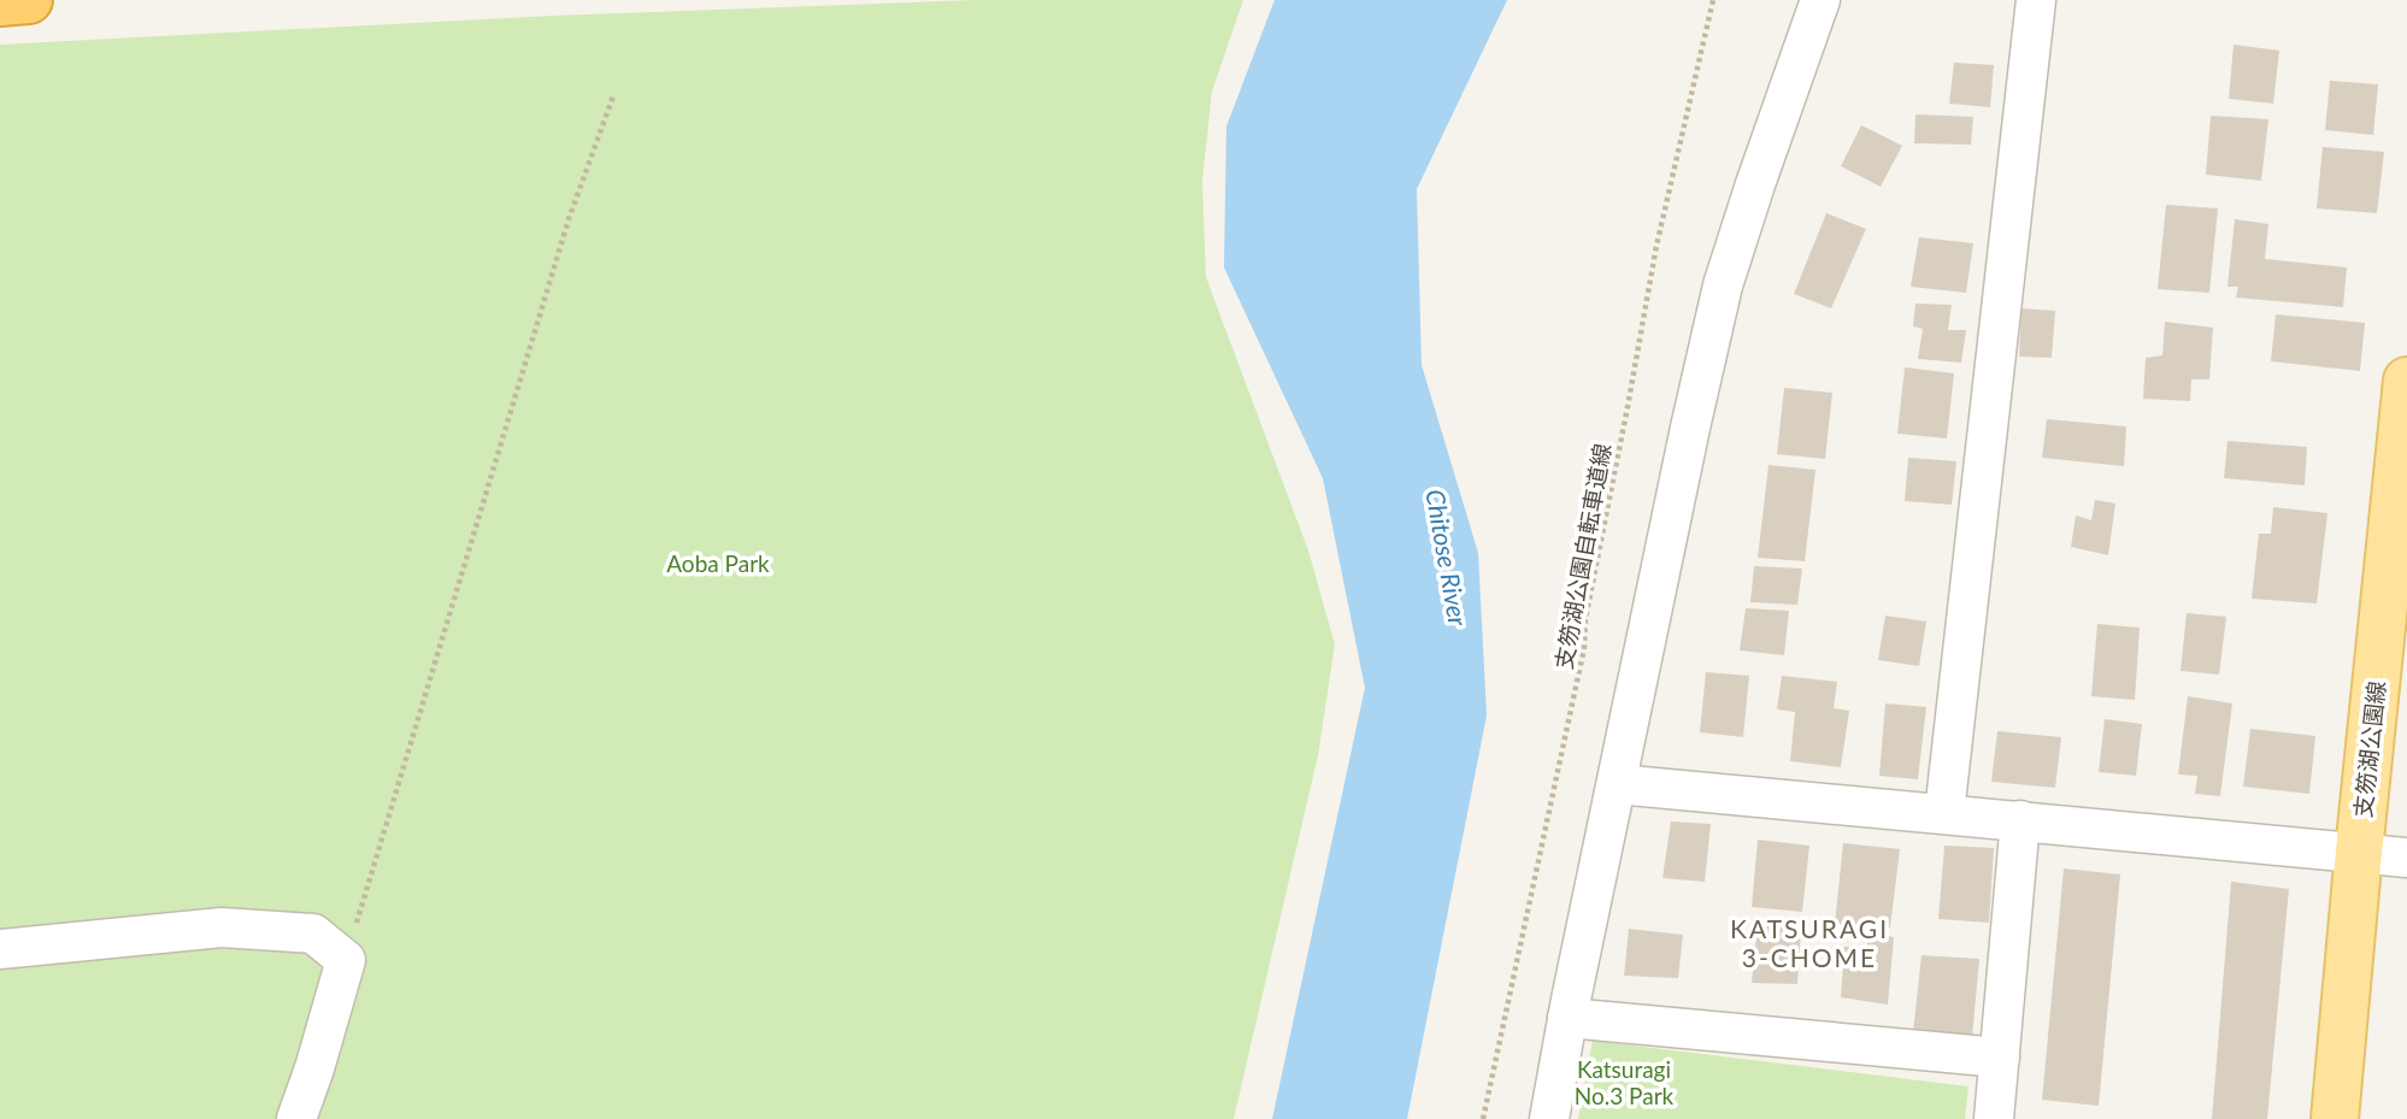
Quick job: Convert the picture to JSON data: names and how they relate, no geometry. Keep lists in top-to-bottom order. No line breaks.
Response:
{"streets":{"main road":["支笏湖公園線"],"path":["支笏湖公園自転車道線"]},"districts":["KATSURAGI 3-CHOME"],"water":["Chitose River"],"parks":["Aoba Park","Katsuragi No.3 Park"]}
